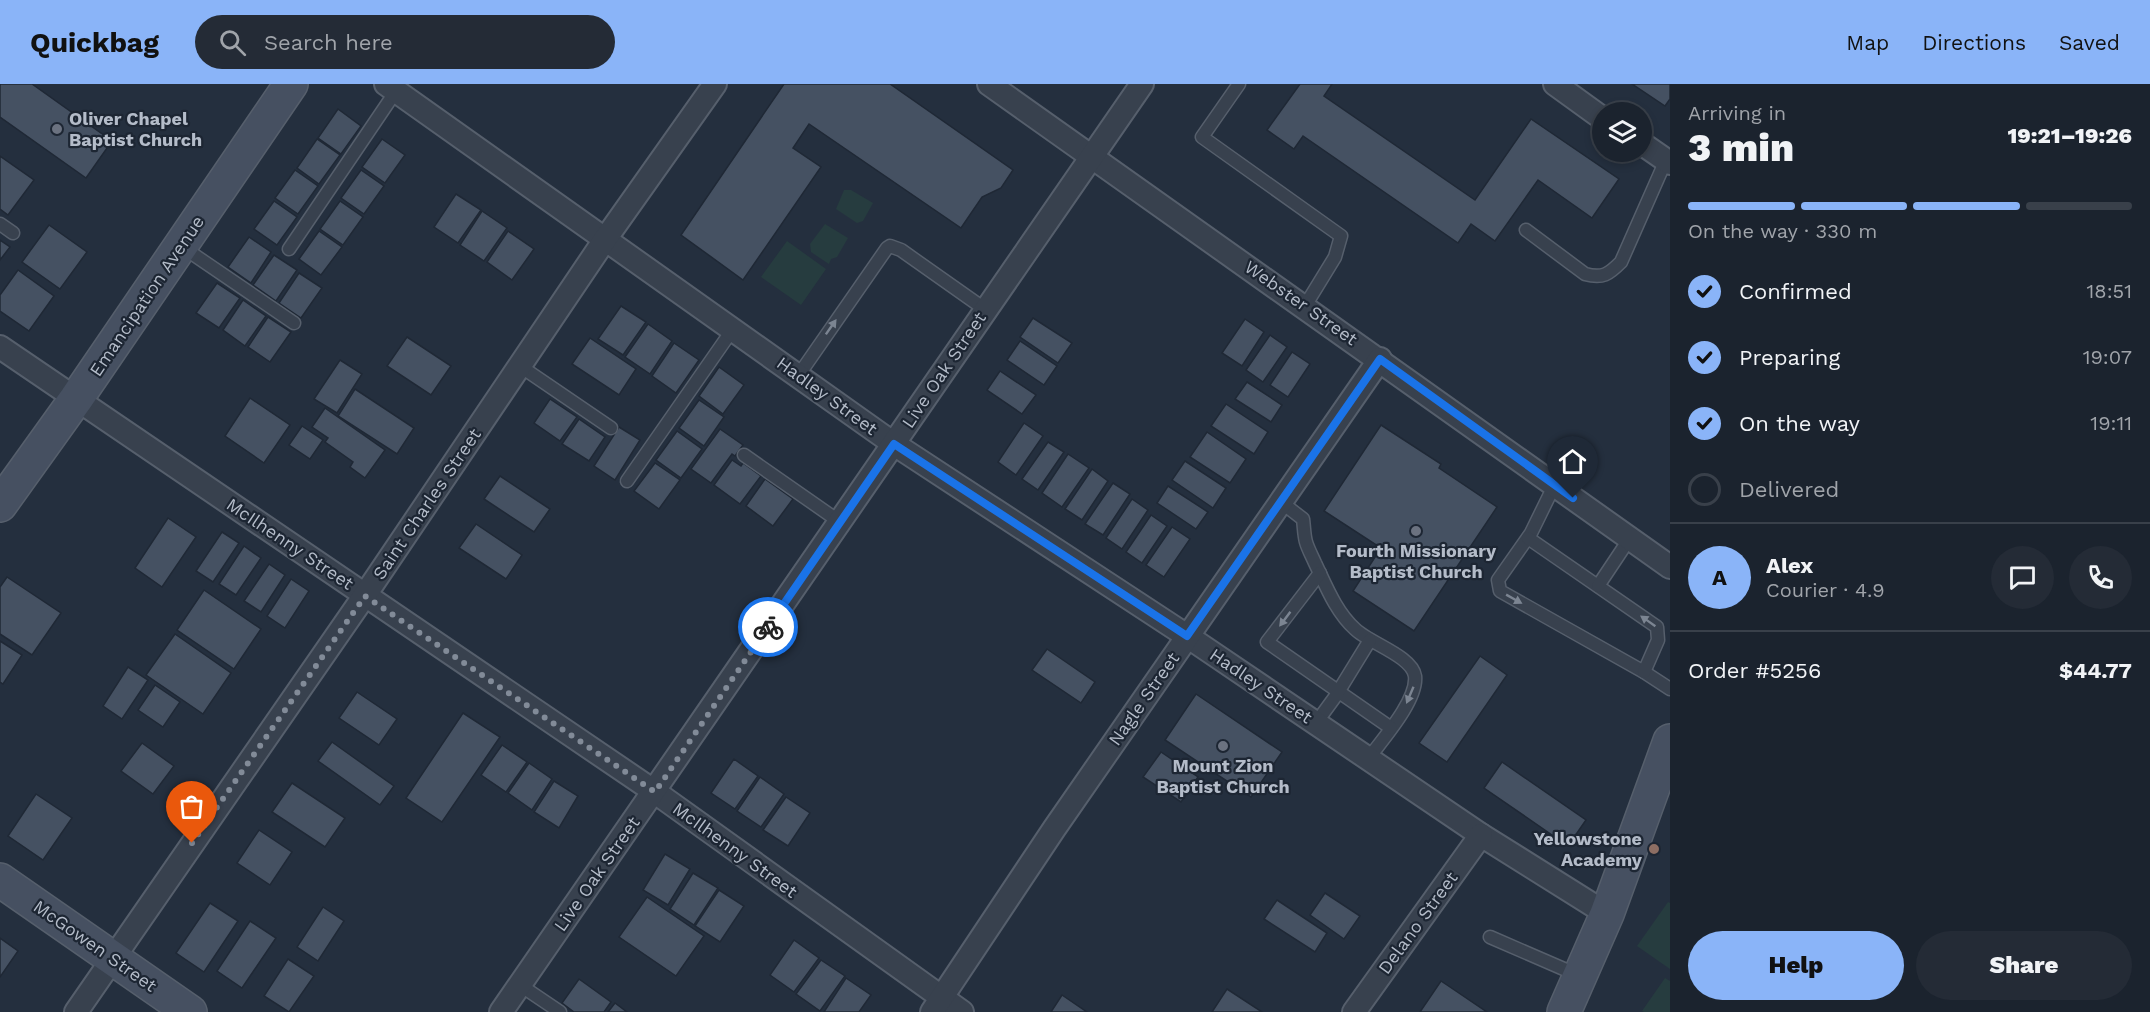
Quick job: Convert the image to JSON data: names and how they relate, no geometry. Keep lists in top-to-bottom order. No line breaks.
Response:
{"streets":{"street":["Emancipation Avenue","Webster Street","Live Oak Street","Hadley Street","Saint Charles Street","McIlhenny Street","Nagle Street","Delano Street","McGowen Street"]},"crossings":[["Emancipation Avenue","McIlhenny Street"],["Webster Street","Live Oak Street"],["Webster Street","Nagle Street"],["Live Oak Street","Hadley Street"],["Live Oak Street","McIlhenny Street"],["Hadley Street","Saint Charles Street"],["Hadley Street","Nagle Street"],["Hadley Street","Delano Street"],["Saint Charles Street","McIlhenny Street"],["Saint Charles Street","McGowen Street"],["McIlhenny Street","Nagle Street"]],"places":["Oliver Chapel Baptist Church","Fourth Missionary Baptist Church","Mount Zion Baptist Church","Yellowstone Academy"],"page":{"header":"Quickbag","search":"Search here","nav":["Map","Directions","Saved"],"heading":["3 min","Arriving in","19:21–19:26"],"panel":["Alex","Courier · 4.9","Order #5256","$44.77"],"bar":"On the way · 330 m","list":[["Confirmed","18:51"],["Preparing","19:07"],["On the way","19:11"],"Delivered"],"round":"A","buttons":["Help","Share"]}}
